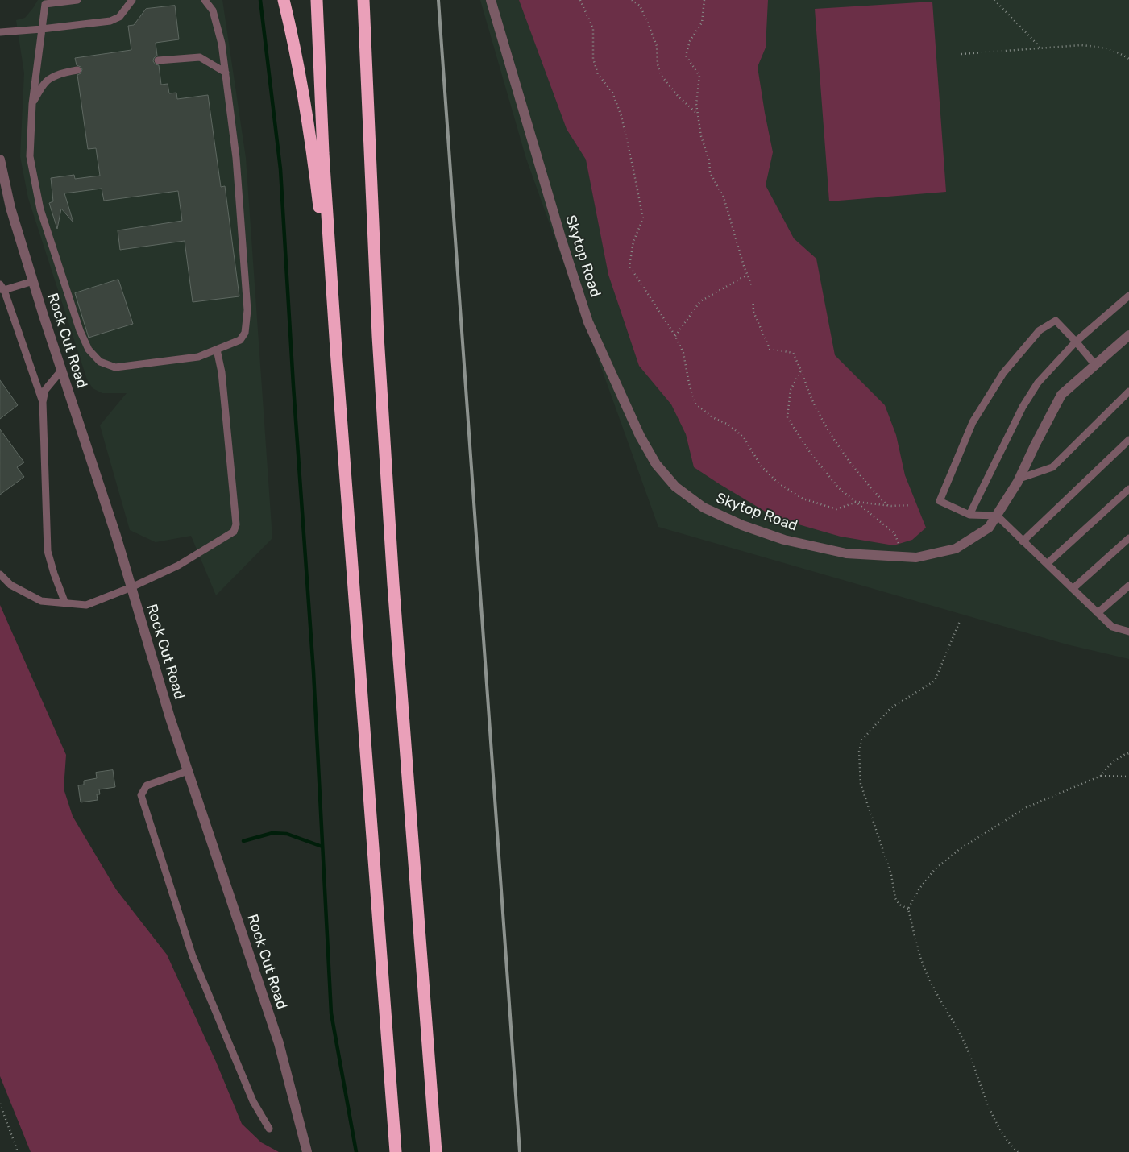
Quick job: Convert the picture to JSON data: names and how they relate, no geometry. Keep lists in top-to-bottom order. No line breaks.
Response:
{"streets":{"street":["Skytop Road","Rock Cut Road"]}}
